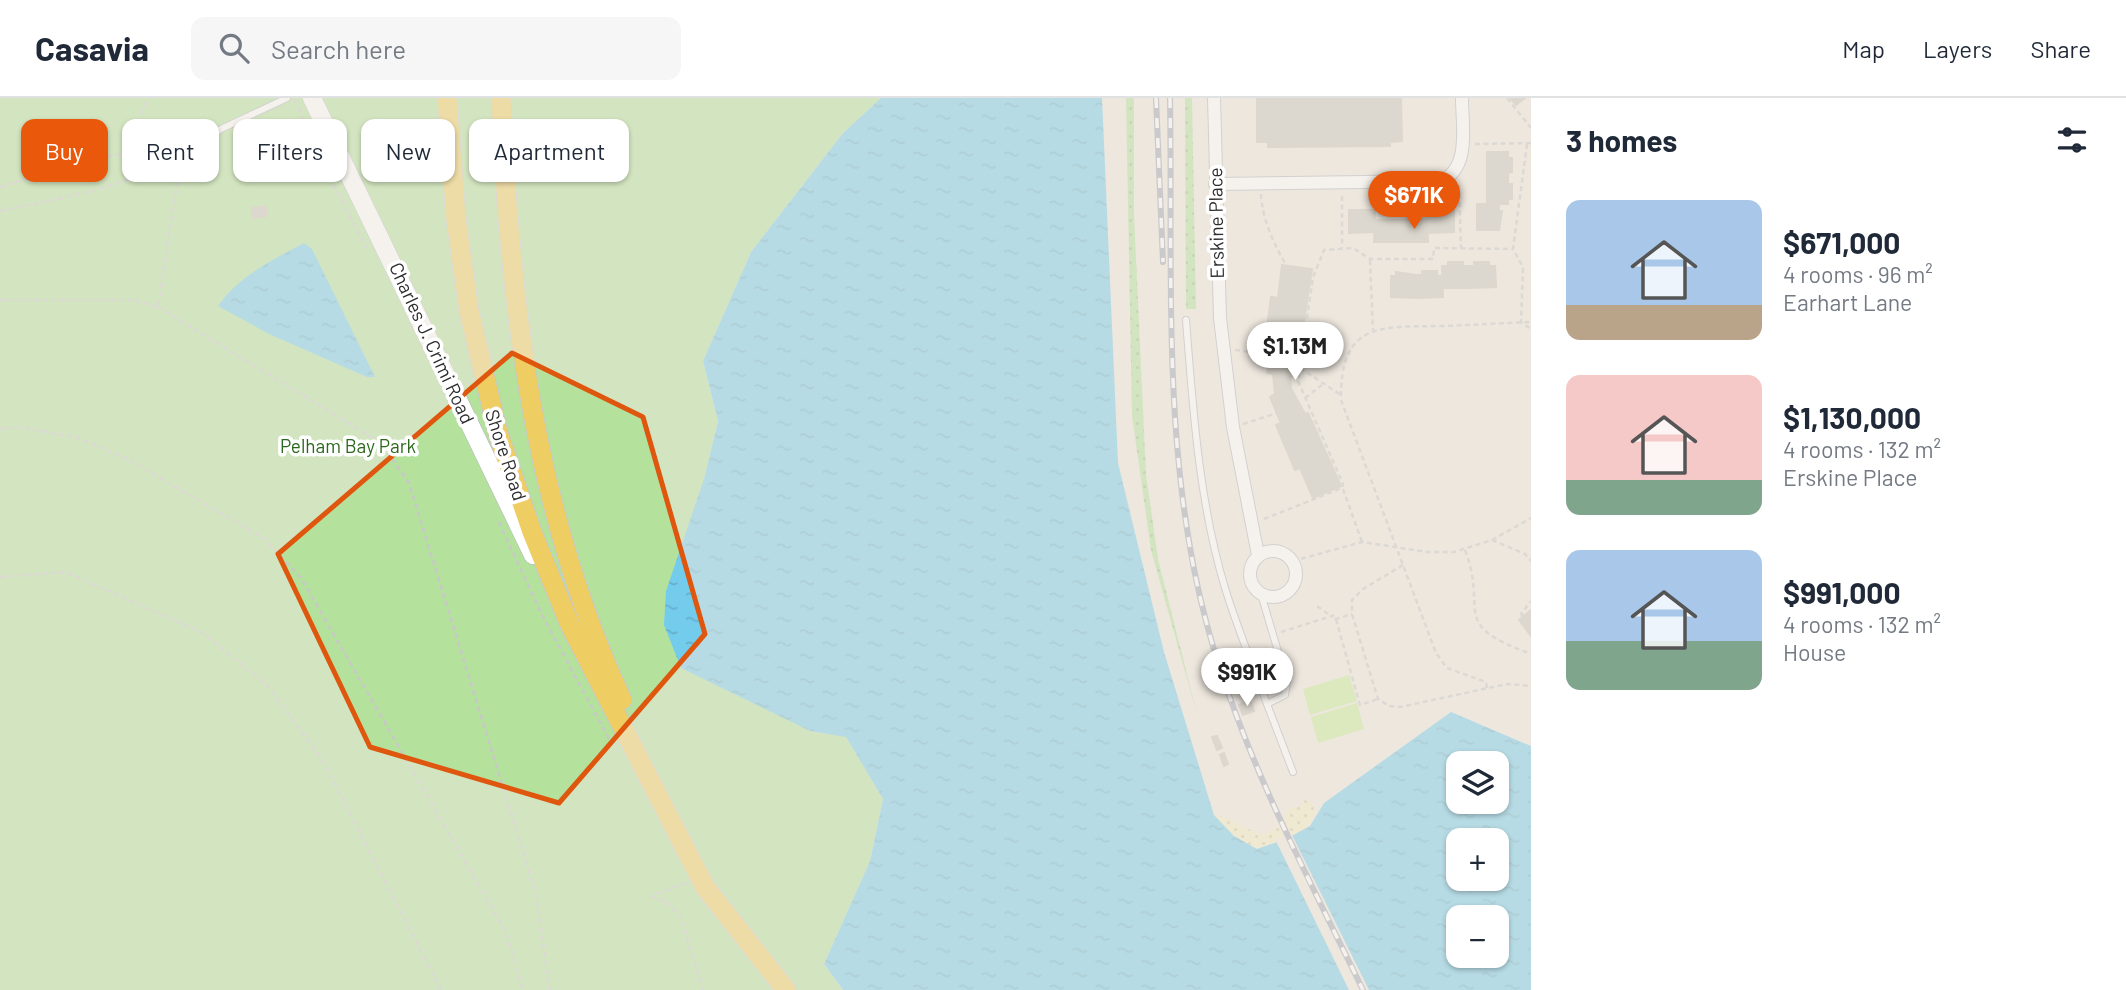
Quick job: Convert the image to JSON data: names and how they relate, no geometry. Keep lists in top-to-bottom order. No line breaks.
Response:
{"streets":{"main road":["Charles J. Crimi Road","Shore Road"],"street":["Erskine Place"]},"crossings":[["Charles J. Crimi Road","Shore Road"]],"parks":["Pelham Bay Park"],"page":{"header":"Casavia","search":"Search here","nav":["Map","Layers","Share"],"heading":"3 homes","chip":["Buy","Rent","Filters","New","Apartment"],"price":["$671K","$1.13M","$991K"],"list":[{"name":"$671,000","note":"4 rooms · 96 m² · Earhart Lane"},{"name":"$1,130,000","note":"4 rooms · 132 m² · Erskine Place"},{"name":"$991,000","note":"4 rooms · 132 m² · House"}],"map_buttons":["+","−"]}}
